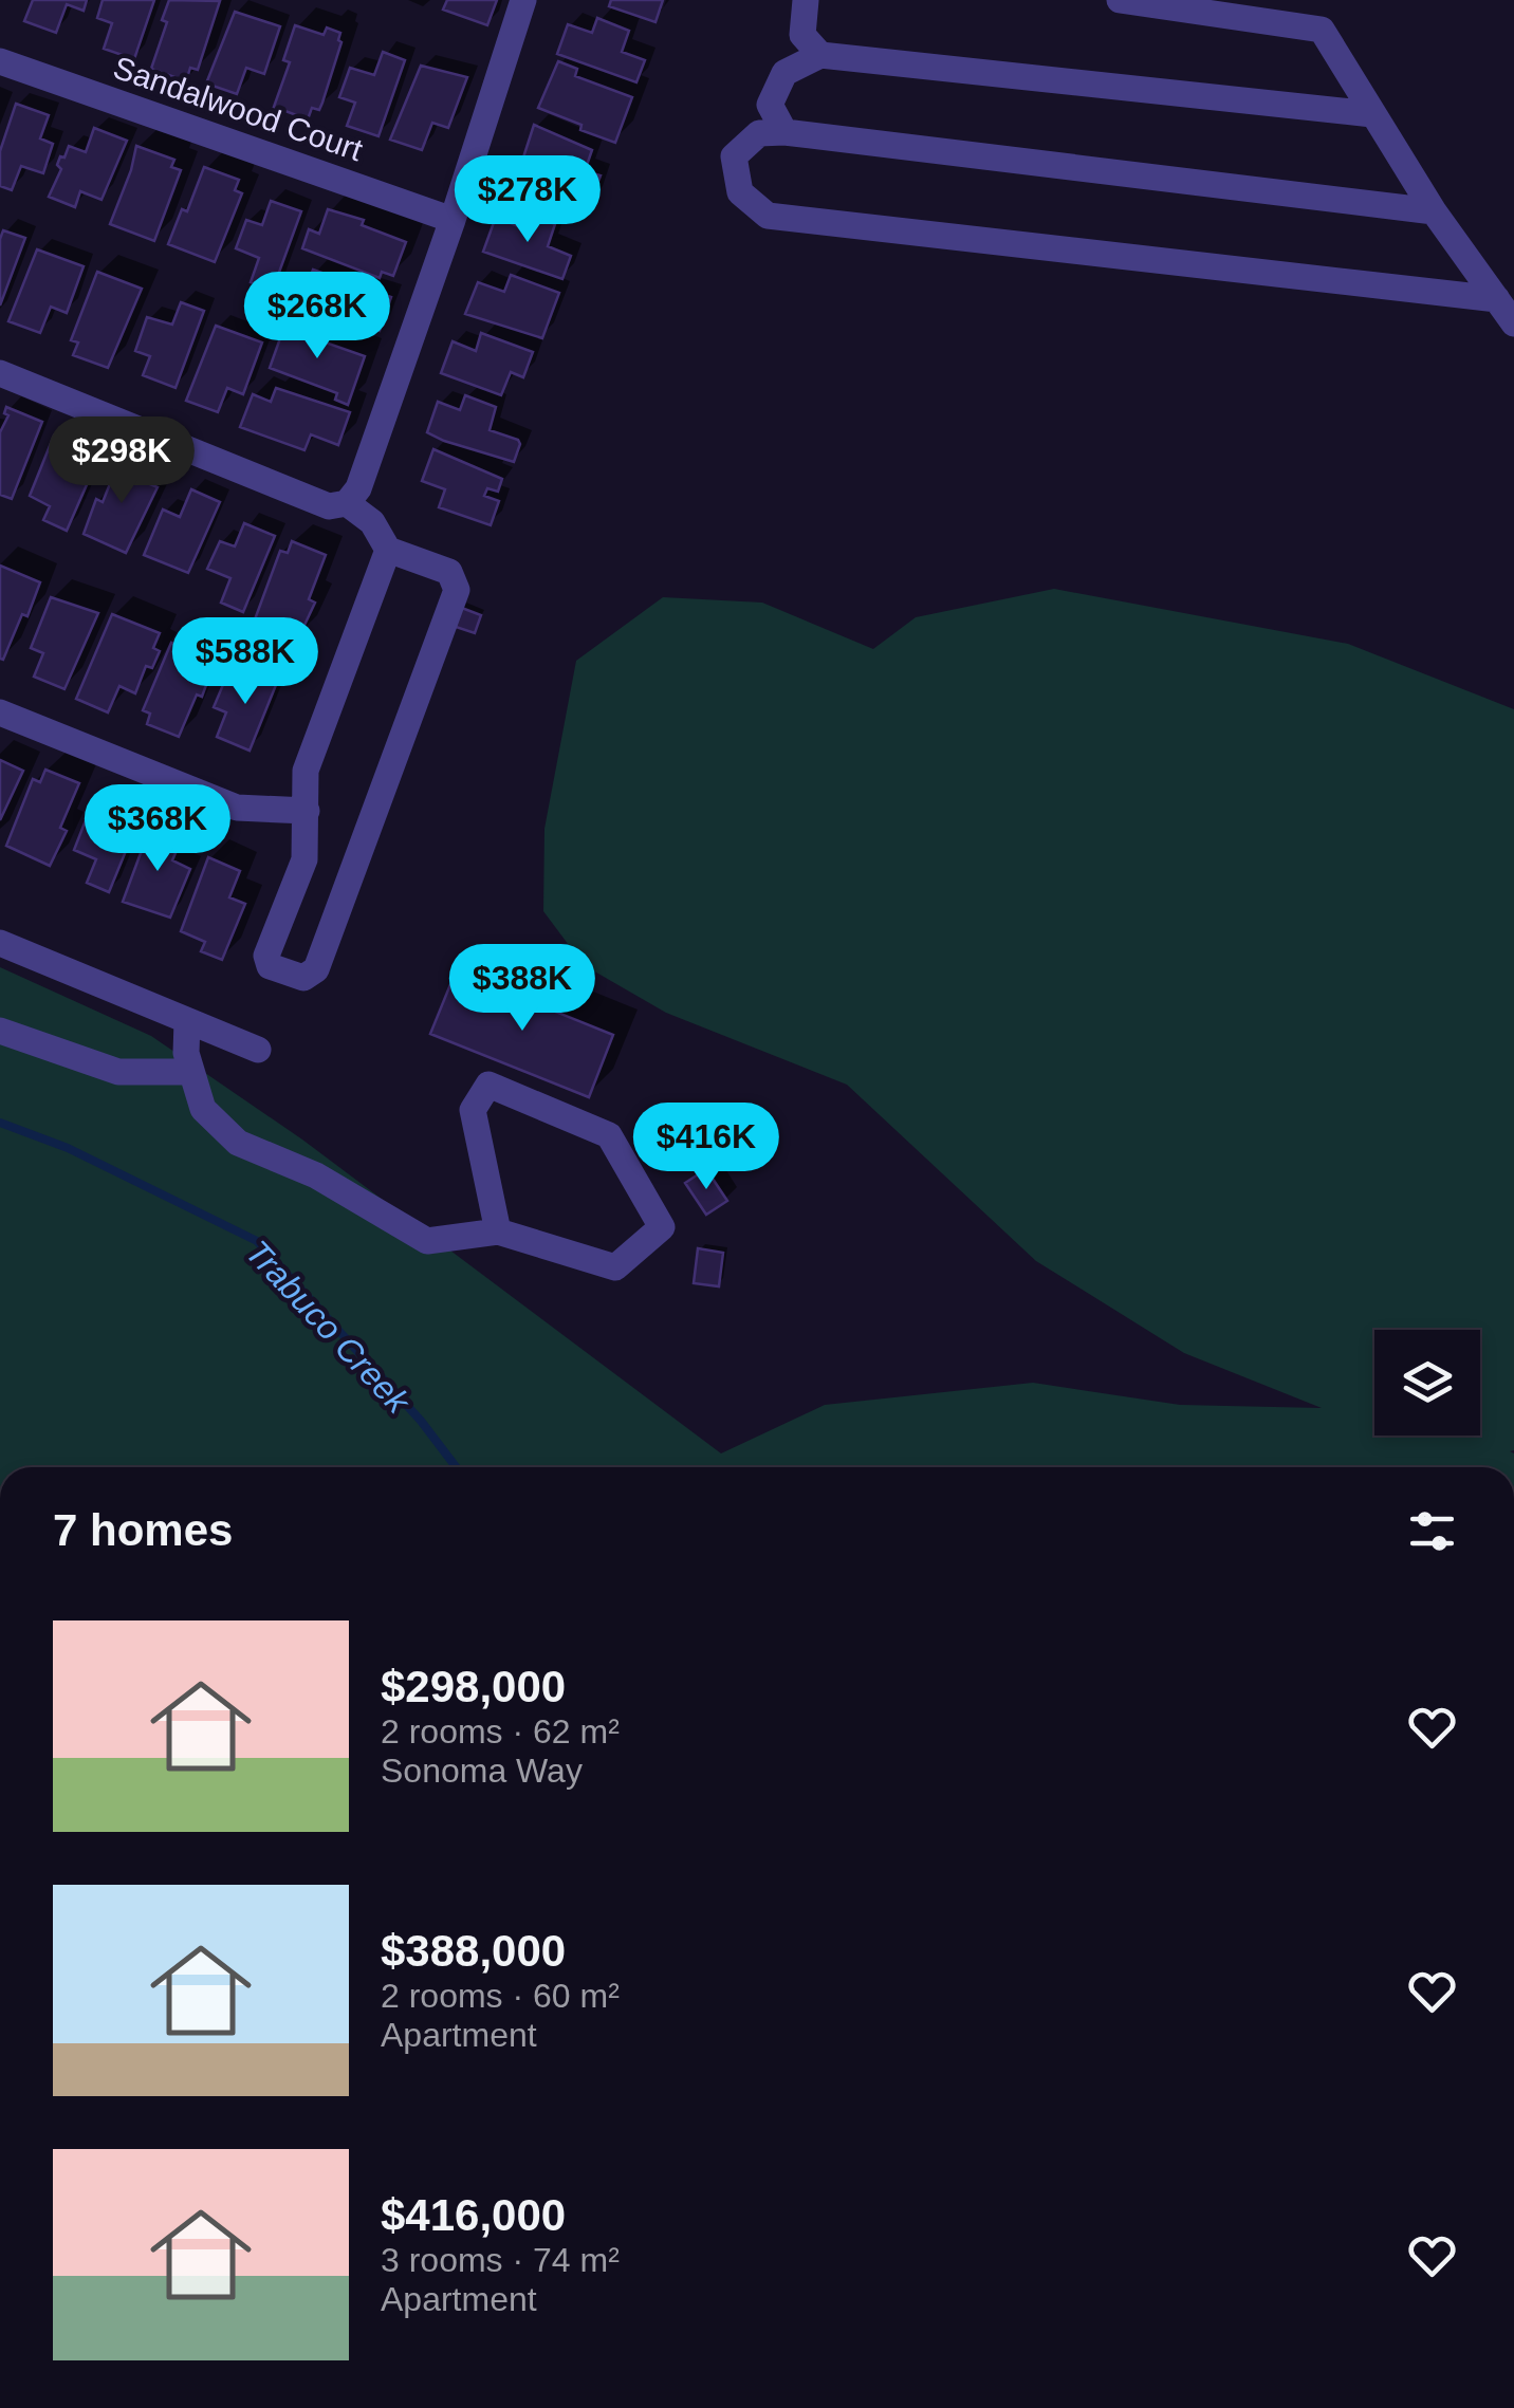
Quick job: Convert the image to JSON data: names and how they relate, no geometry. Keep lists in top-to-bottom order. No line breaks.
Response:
{"streets":{"street":["Sandalwood Court"]},"water":["Trabuco Creek"],"page":{"price":["$278K","$268K","$298K","$588K","$368K","$388K","$416K"],"heading":"7 homes","list":[{"name":"$298,000","note":"2 rooms · 62 m² · Sonoma Way"},{"name":"$388,000","note":"2 rooms · 60 m² · Apartment"},{"name":"$416,000","note":"3 rooms · 74 m² · Apartment"}]}}
